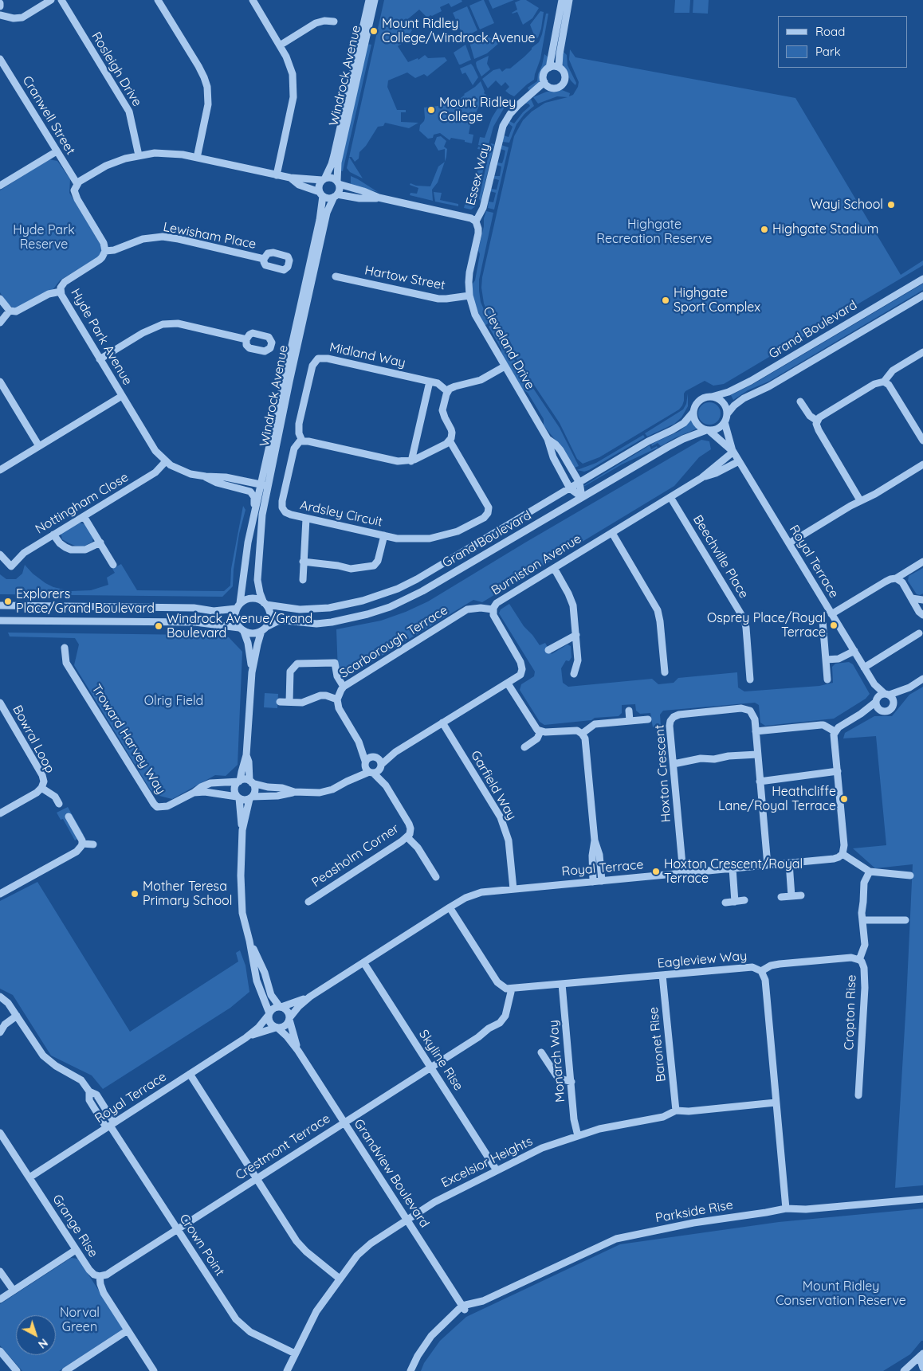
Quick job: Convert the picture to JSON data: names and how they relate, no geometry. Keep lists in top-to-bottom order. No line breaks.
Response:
{"streets":{"street":["Rosleigh Drive","Windrock Avenue","Cranwell Street","Essex Way","Lewisham Place","Hartow Street","Grand Boulevard","Hyde Park Avenue","Cleveland Drive","Midland Way","Nottingham Close","Ardsley Circuit","Beechville Place","Royal Terrace","Burniston Avenue","Scarborough Terrace","Bowral Loop","Troward Harvey Way","Hoxton Crescent","Garfield Way","Peasholm Corner","Eagleview Way","Cropton Rise","Baronet Rise","Skyline Rise","Monarch Way","Crestmont Terrace","Excelsior Heights","Grandview Boulevard","Parkside Rise","Grange Rise","Crown Point"]},"crossings":[["Windrock Avenue","Grand Boulevard"],["Windrock Avenue","Hyde Park Avenue"],["Essex Way","Cleveland Drive"],["Lewisham Place","Hyde Park Avenue"],["Hartow Street","Cleveland Drive"],["Grand Boulevard","Cleveland Drive"],["Grand Boulevard","Royal Terrace"],["Hyde Park Avenue","Nottingham Close"],["Midland Way","Ardsley Circuit"],["Beechville Place","Burniston Avenue"],["Royal Terrace","Burniston Avenue"],["Royal Terrace","Hoxton Crescent"],["Royal Terrace","Garfield Way"],["Royal Terrace","Skyline Rise"],["Royal Terrace","Grandview Boulevard"],["Royal Terrace","Grange Rise"],["Royal Terrace","Crown Point"],["Burniston Avenue","Scarborough Terrace"],["Burniston Avenue","Garfield Way"],["Burniston Avenue","Peasholm Corner"],["Scarborough Terrace","Peasholm Corner"],["Eagleview Way","Cropton Rise"],["Eagleview Way","Baronet Rise"],["Eagleview Way","Monarch Way"],["Eagleview Way","Crestmont Terrace"],["Eagleview Way","Excelsior Heights"],["Eagleview Way","Parkside Rise"],["Baronet Rise","Excelsior Heights"],["Skyline Rise","Crestmont Terrace"],["Skyline Rise","Excelsior Heights"],["Monarch Way","Excelsior Heights"],["Crestmont Terrace","Grandview Boulevard"],["Crestmont Terrace","Grange Rise"],["Crestmont Terrace","Crown Point"],["Excelsior Heights","Grandview Boulevard"],["Excelsior Heights","Crown Point"],["Grandview Boulevard","Parkside Rise"]],"parks":["Highgate Recreation Reserve","Hyde Park Reserve","Olrig Field","Mount Ridley Conservation Reserve","Norval Green"],"places":["Mount Ridley College/Windrock Avenue","Mount Ridley College","Wayi School","Highgate Stadium","Highgate Sport Complex","Explorers Place/Grand Boulevard","Osprey Place/Royal Terrace","Windrock Avenue/Grand Boulevard","Heathcliffe Lane/Royal Terrace","Hoxton Crescent/Royal Terrace","Mother Teresa Primary School"],"legend":["Road","Park"],"north":"bottom right"}
